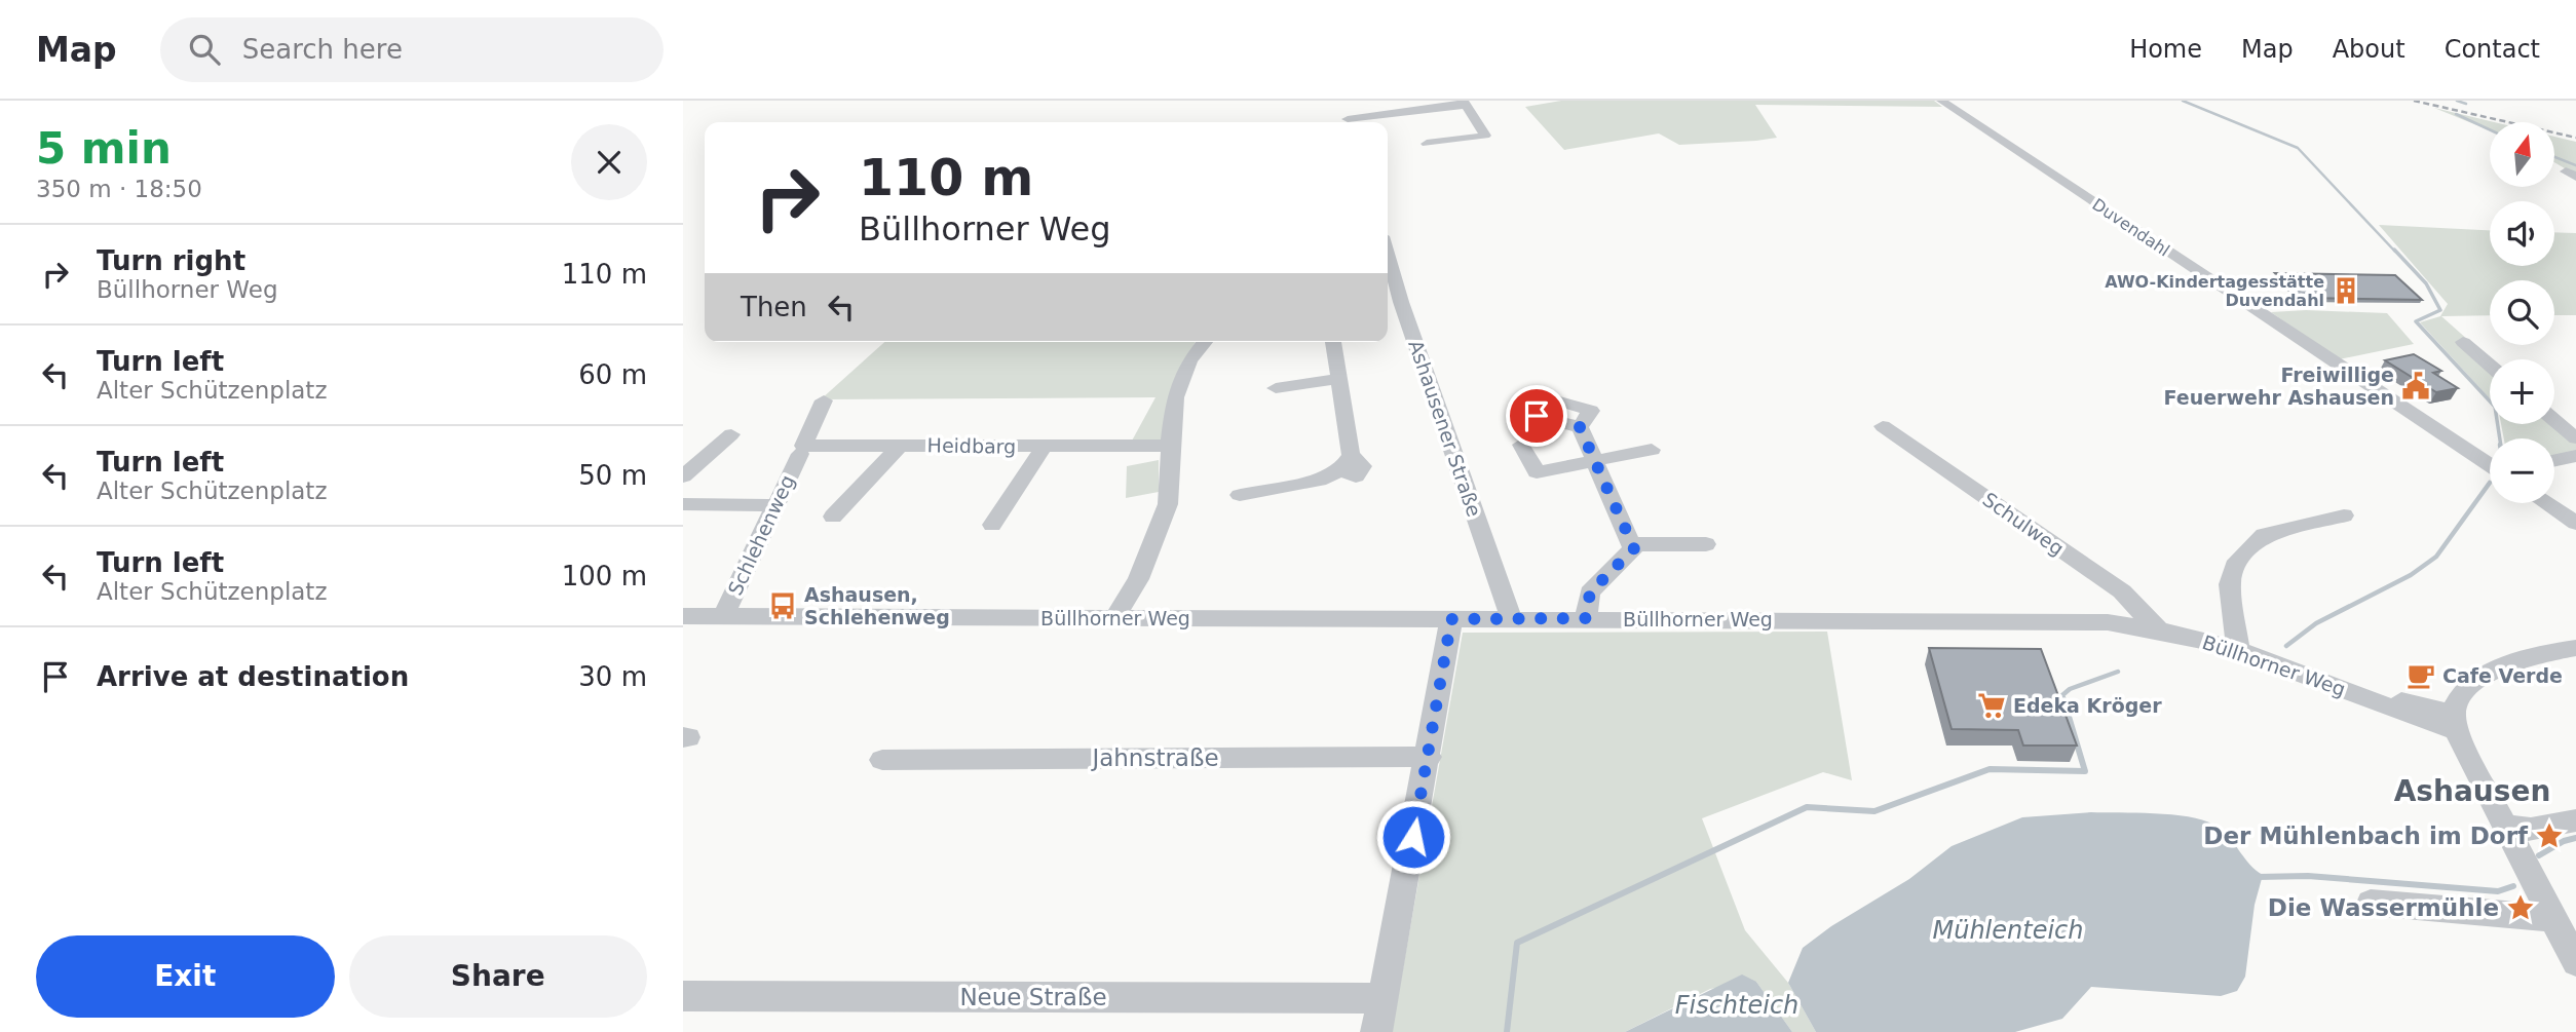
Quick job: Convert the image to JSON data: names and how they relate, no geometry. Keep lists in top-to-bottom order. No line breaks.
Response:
{"streets":{"street":["Duvendahl","Ashausener Straße","Heidbarg","Schulweg","Schlehenweg","Büllhorner Weg","Jahnstraße","Neue Straße"]},"crossings":[["Ashausener Straße","Büllhorner Weg"],["Schulweg","Büllhorner Weg"],["Schlehenweg","Büllhorner Weg"]],"districts":["Ashausen"],"water":["Mühlenteich","Fischteich"],"places":{"building":["AWO-Kindertagesstätte Duvendahl"],"public building":["Freiwillige Feuerwehr Ashausen"],"bus stop":["Ashausen, Schlehenweg"],"cafe":["Cafe Verde"],"supermarket":["Edeka Kröger"],"place":["Der Mühlenbach im Dorf","Die Wassermühle"]},"north":"top","page":{"header":"Map","search":"Search here","nav":["Home","Map","About","Contact"],"heading":["5 min","350 m · 18:50"],"map_buttons":["+","−"],"turn":["110 m","Büllhorner Weg"],"list":[{"name":"Turn right","note":"Büllhorner Weg","value":"110 m"},{"name":"Turn left","note":"Alter Schützenplatz","value":"60 m"},{"name":"Turn left","note":"Alter Schützenplatz","value":"50 m"},{"name":"Turn left","note":"Alter Schützenplatz","value":"100 m"},{"name":"Arrive at destination","value":"30 m"}],"then":"Then","buttons":["Exit","Share"]}}
